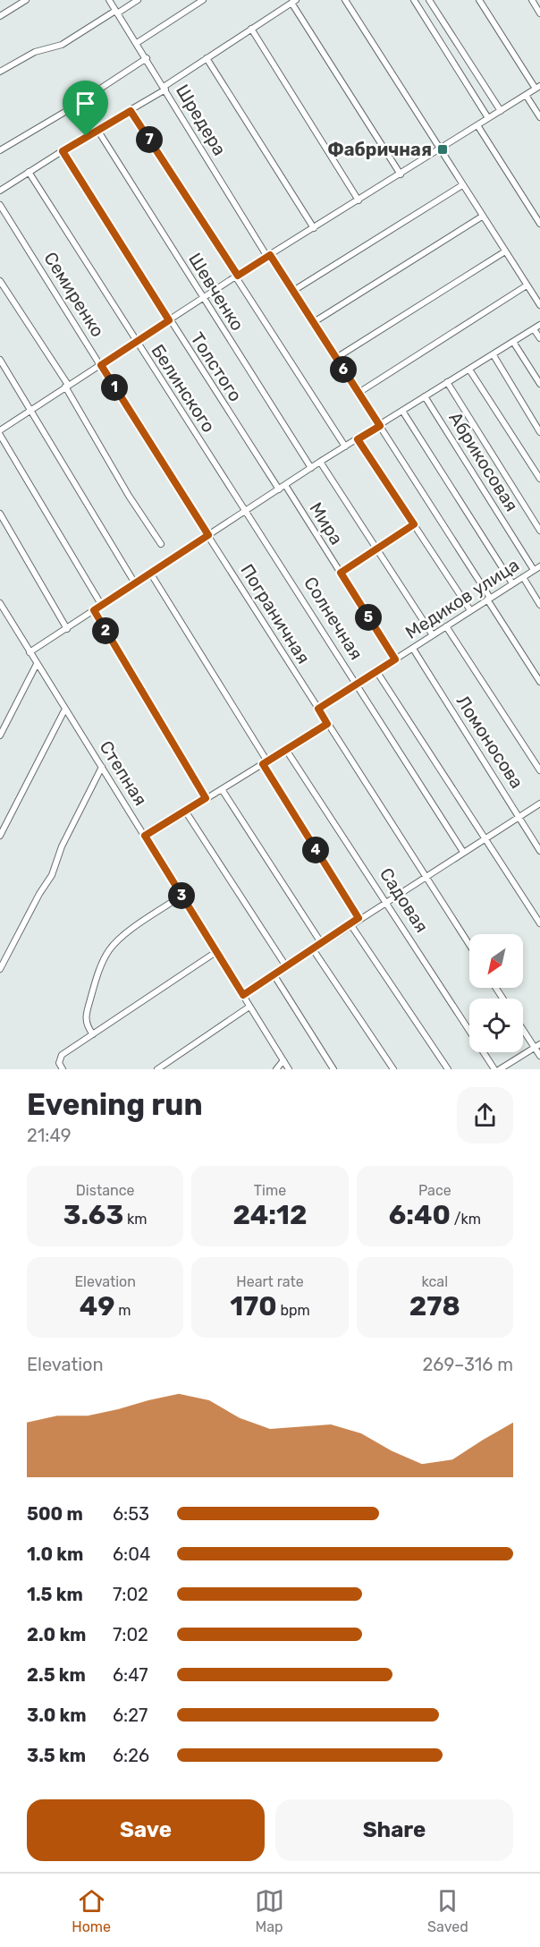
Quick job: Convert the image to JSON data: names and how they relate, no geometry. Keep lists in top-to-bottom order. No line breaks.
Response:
{"streets":{"street":["Шредера","Шевченко","Семиренко","Толстого","Белинского","Абрикосовая","Мира","Медиков улица","Пограничная","Солнечная","Ломоносова","Степная","Садовая"]},"crossings":[["Шредера","Медиков улица"],["Семиренко","Пограничная"],["Белинского","Солнечная"],["Абрикосовая","Медиков улица"],["Мира","Медиков улица"],["Медиков улица","Пограничная"],["Медиков улица","Солнечная"],["Медиков улица","Ломоносова"]],"places":{"transit":["Фабричная"]},"north":"bottom left","page":{"pins":["7","6","1","5","2","4","3"],"heading":["Evening run","21:49"],"stats":[["Distance","3.63 km"],["Time","24:12"],["Pace","6:40 /km"],["Elevation","49 m"],["Heart rate","170 bpm"],["kcal","278"]],"chart":["Elevation","269–316 m"],"list":[{"name":"500 m","note":"6:53"},{"name":"1.0 km","note":"6:04"},{"name":"1.5 km","note":"7:02"},{"name":"2.0 km","note":"7:02"},{"name":"2.5 km","note":"6:47"},{"name":"3.0 km","note":"6:27"},{"name":"3.5 km","note":"6:26"}],"buttons":["Save","Share"],"tabs":["Home","Map","Saved"]}}
